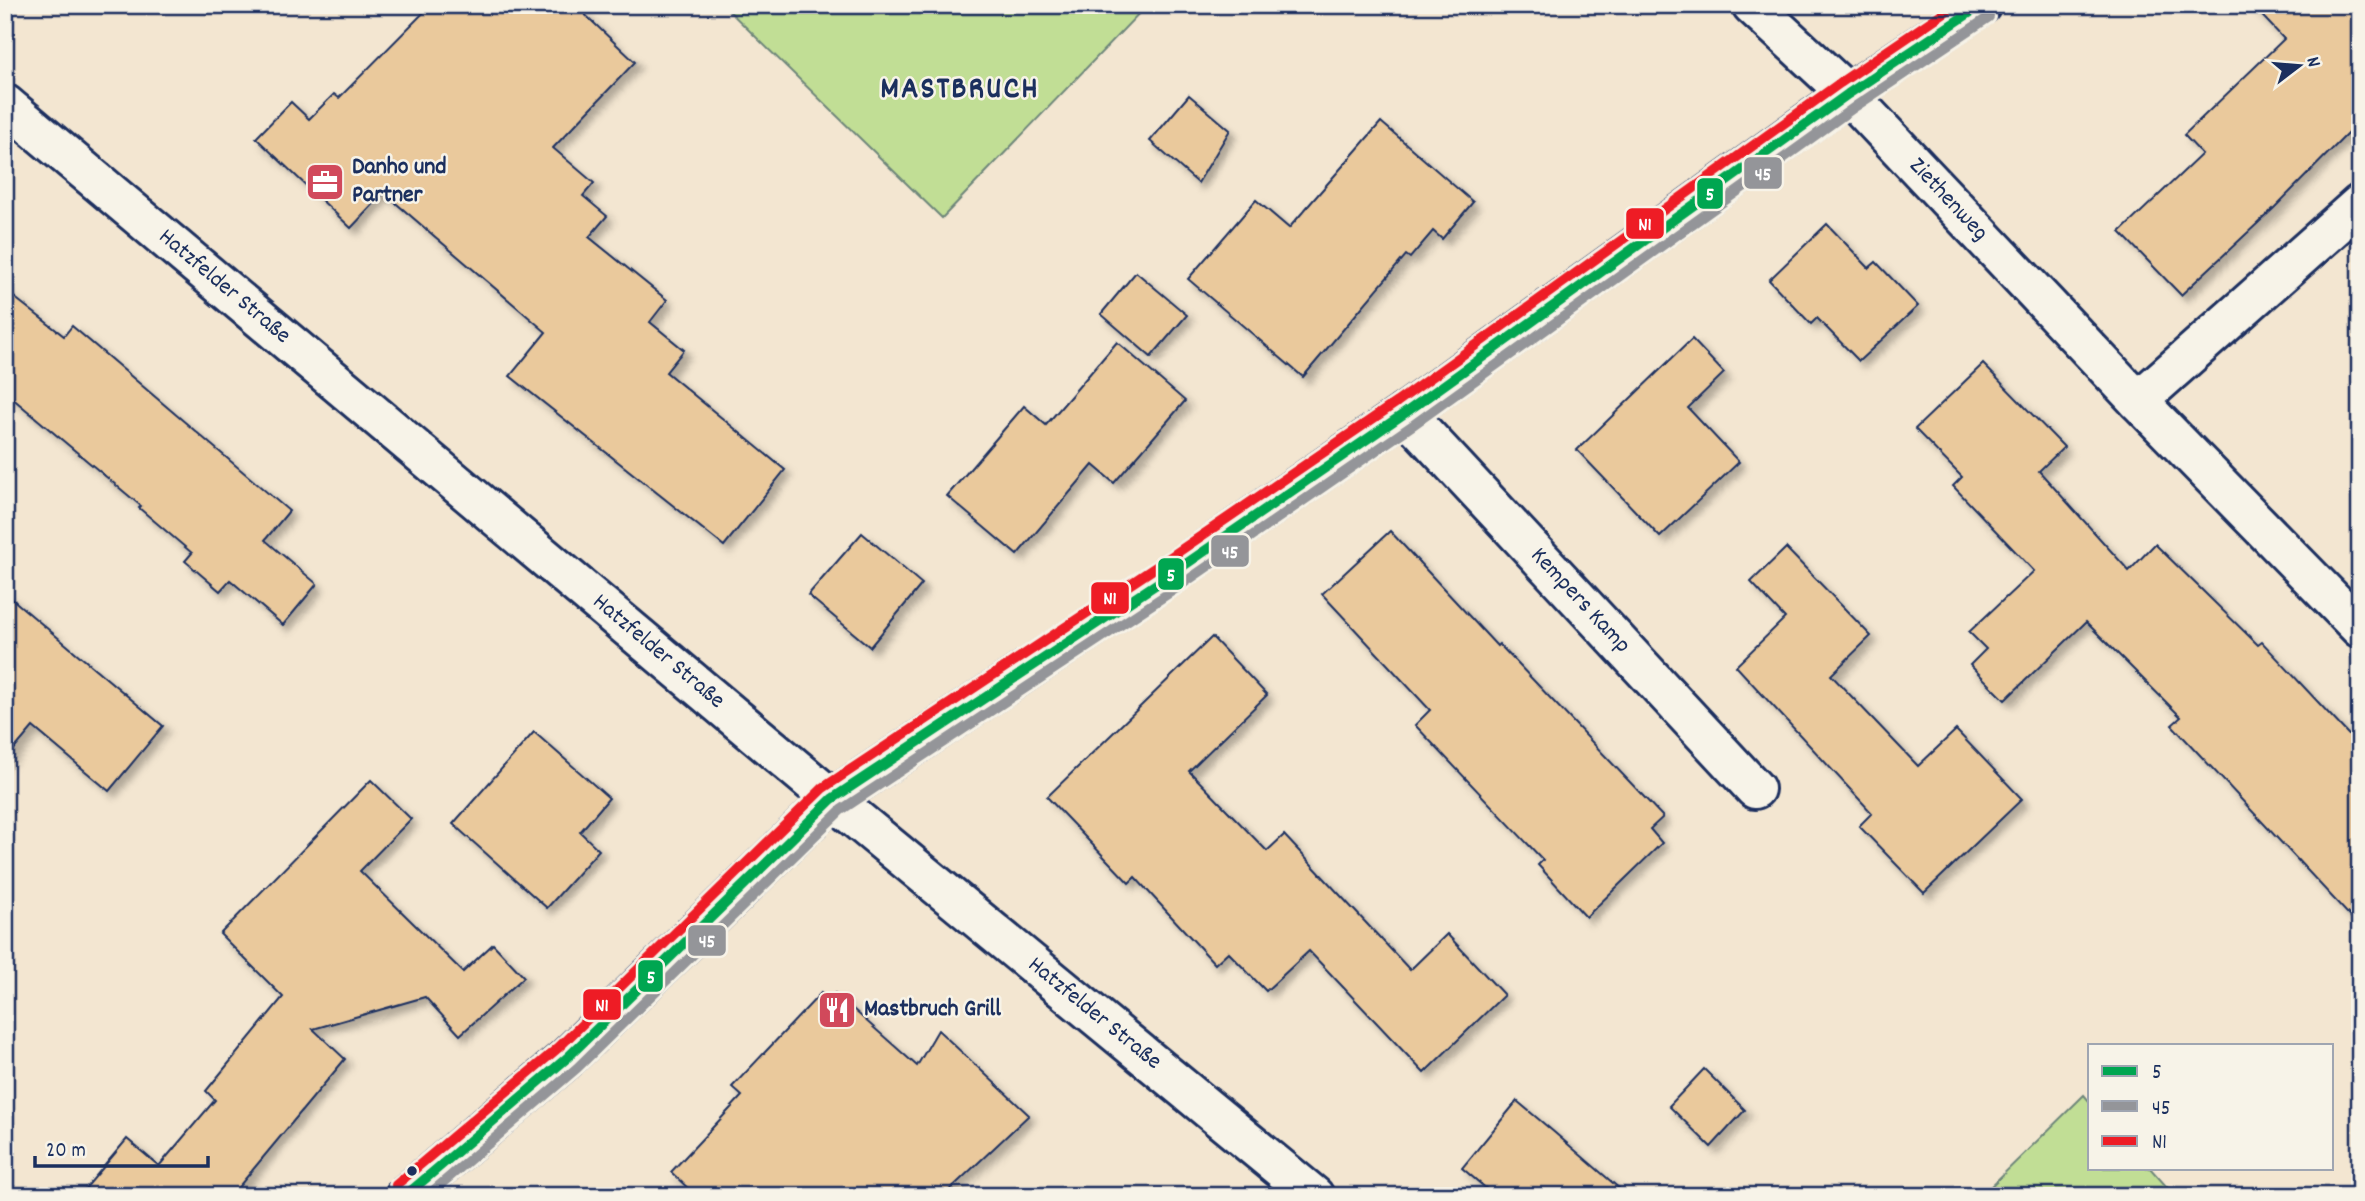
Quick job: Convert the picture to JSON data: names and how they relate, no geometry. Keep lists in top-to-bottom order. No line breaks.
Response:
{"streets":{"street":["Ziethenweg","Hatzfelder Straße","Kempers Kamp"]},"districts":["MASTBRUCH"],"places":{"office":["Danho und Partner"],"restaurant":["Mastbruch Grill"]},"lines":["transit line 5","transit line N1","transit line 45"],"legend":["5","45","N1"],"scale_bar":"20 m","north":"right"}
